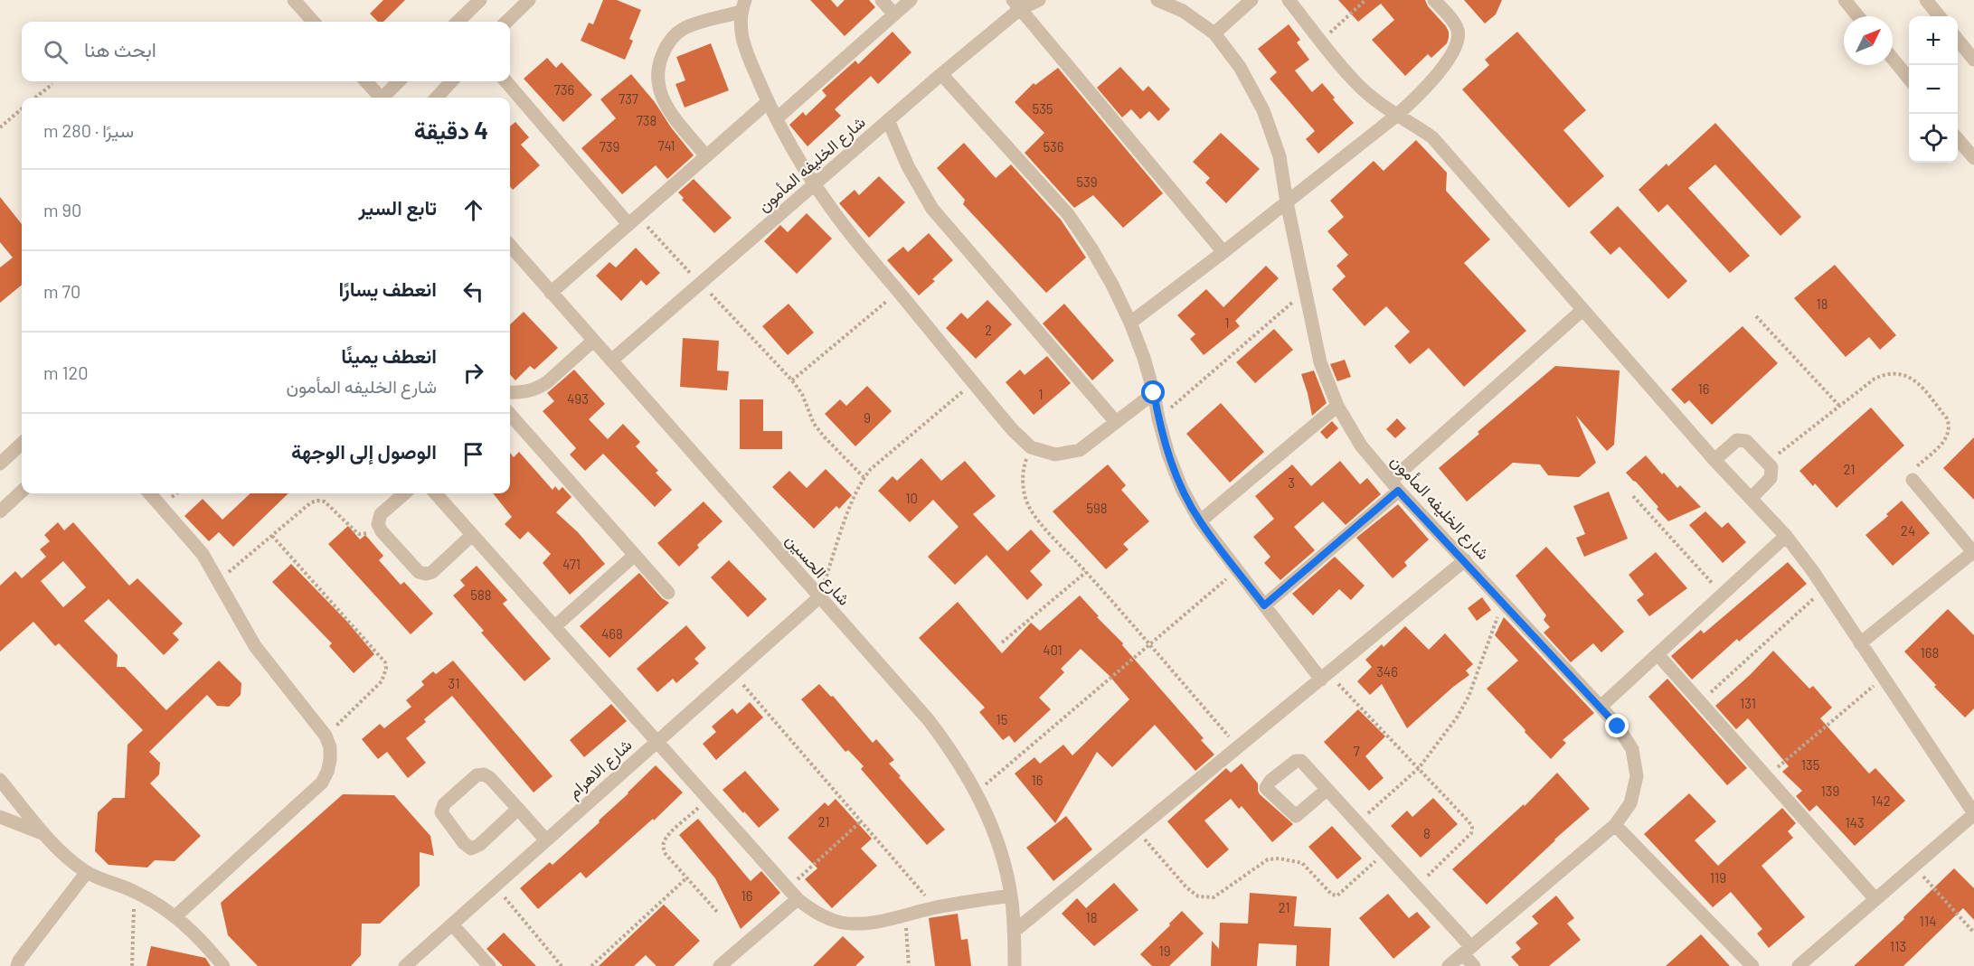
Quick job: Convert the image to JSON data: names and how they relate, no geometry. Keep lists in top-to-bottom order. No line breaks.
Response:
{"streets":{"street":["شارع الخليفه المأمون","شارع الحسين","شارع الاهرام"]},"crossings":[["شارع الخليفه المأمون","شارع الحسين"],["شارع الحسين","شارع الاهرام"]],"house_numbers":["736","737","535","738","741","739","536","539","18","1","2","16","1","493","9","21","3","10","598","24","471","588","468","401","168","346","31","131","15","7","135","16","139","142","21","143","8","119","16","21","18","114","113","19"],"north":"top right","page":{"map_buttons":["+","−"],"search":"ابحث هنا","heading":["4 دقيقة","سيرًا · 280 m"],"list":[["تابع السير","90 m"],["انعطف يسارًا","70 m"],["انعطف يمينًا","شارع الخليفه المأمون","120 m"],"الوصول إلى الوجهة"]}}
